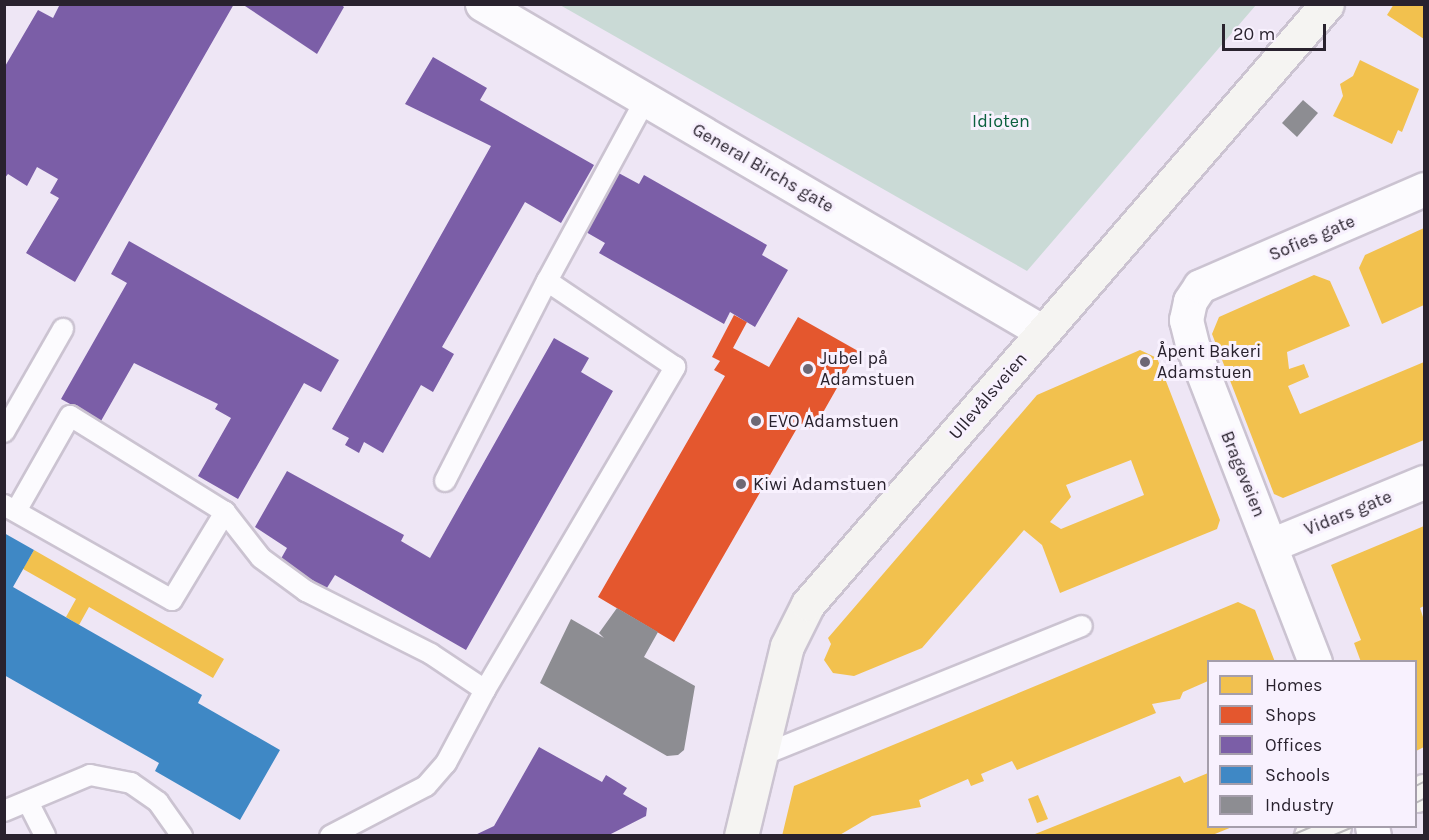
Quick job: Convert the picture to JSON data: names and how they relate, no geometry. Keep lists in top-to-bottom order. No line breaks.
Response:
{"streets":{"street":["General Birchs gate","Sofies gate","Ullevålsveien","Brageveien","Vidars gate"]},"crossings":[["General Birchs gate","Ullevålsveien"],["Sofies gate","Brageveien"],["Brageveien","Vidars gate"]],"parks":["Idioten"],"places":["Åpent Bakeri Adamstuen","Jubel på Adamstuen","EVO Adamstuen","Kiwi Adamstuen"],"legend":["Homes","Shops","Offices","Schools","Industry"],"scale_bar":"20 m"}
